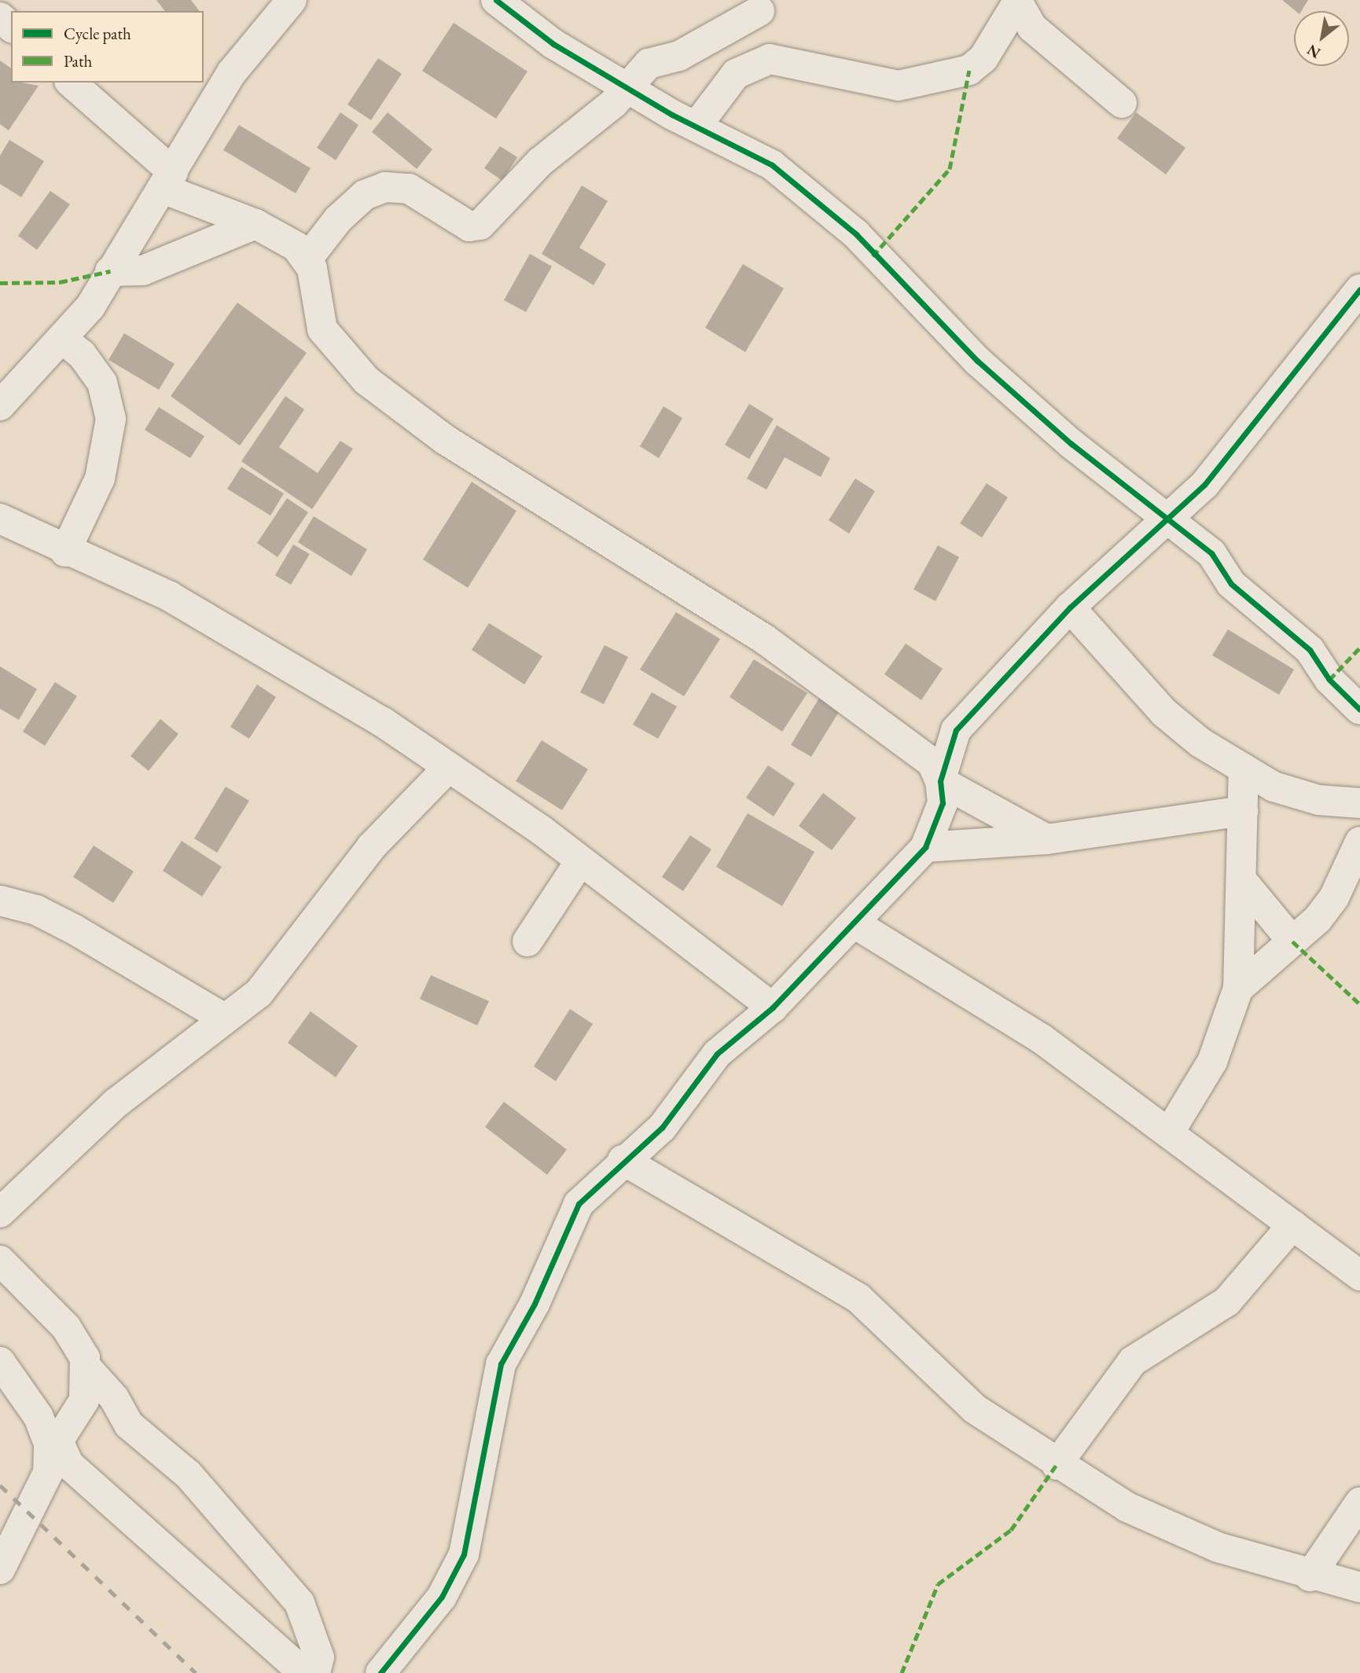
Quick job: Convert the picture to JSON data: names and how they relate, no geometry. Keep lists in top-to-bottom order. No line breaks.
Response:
{"legend":["Cycle path","Path"],"north":"bottom left"}
